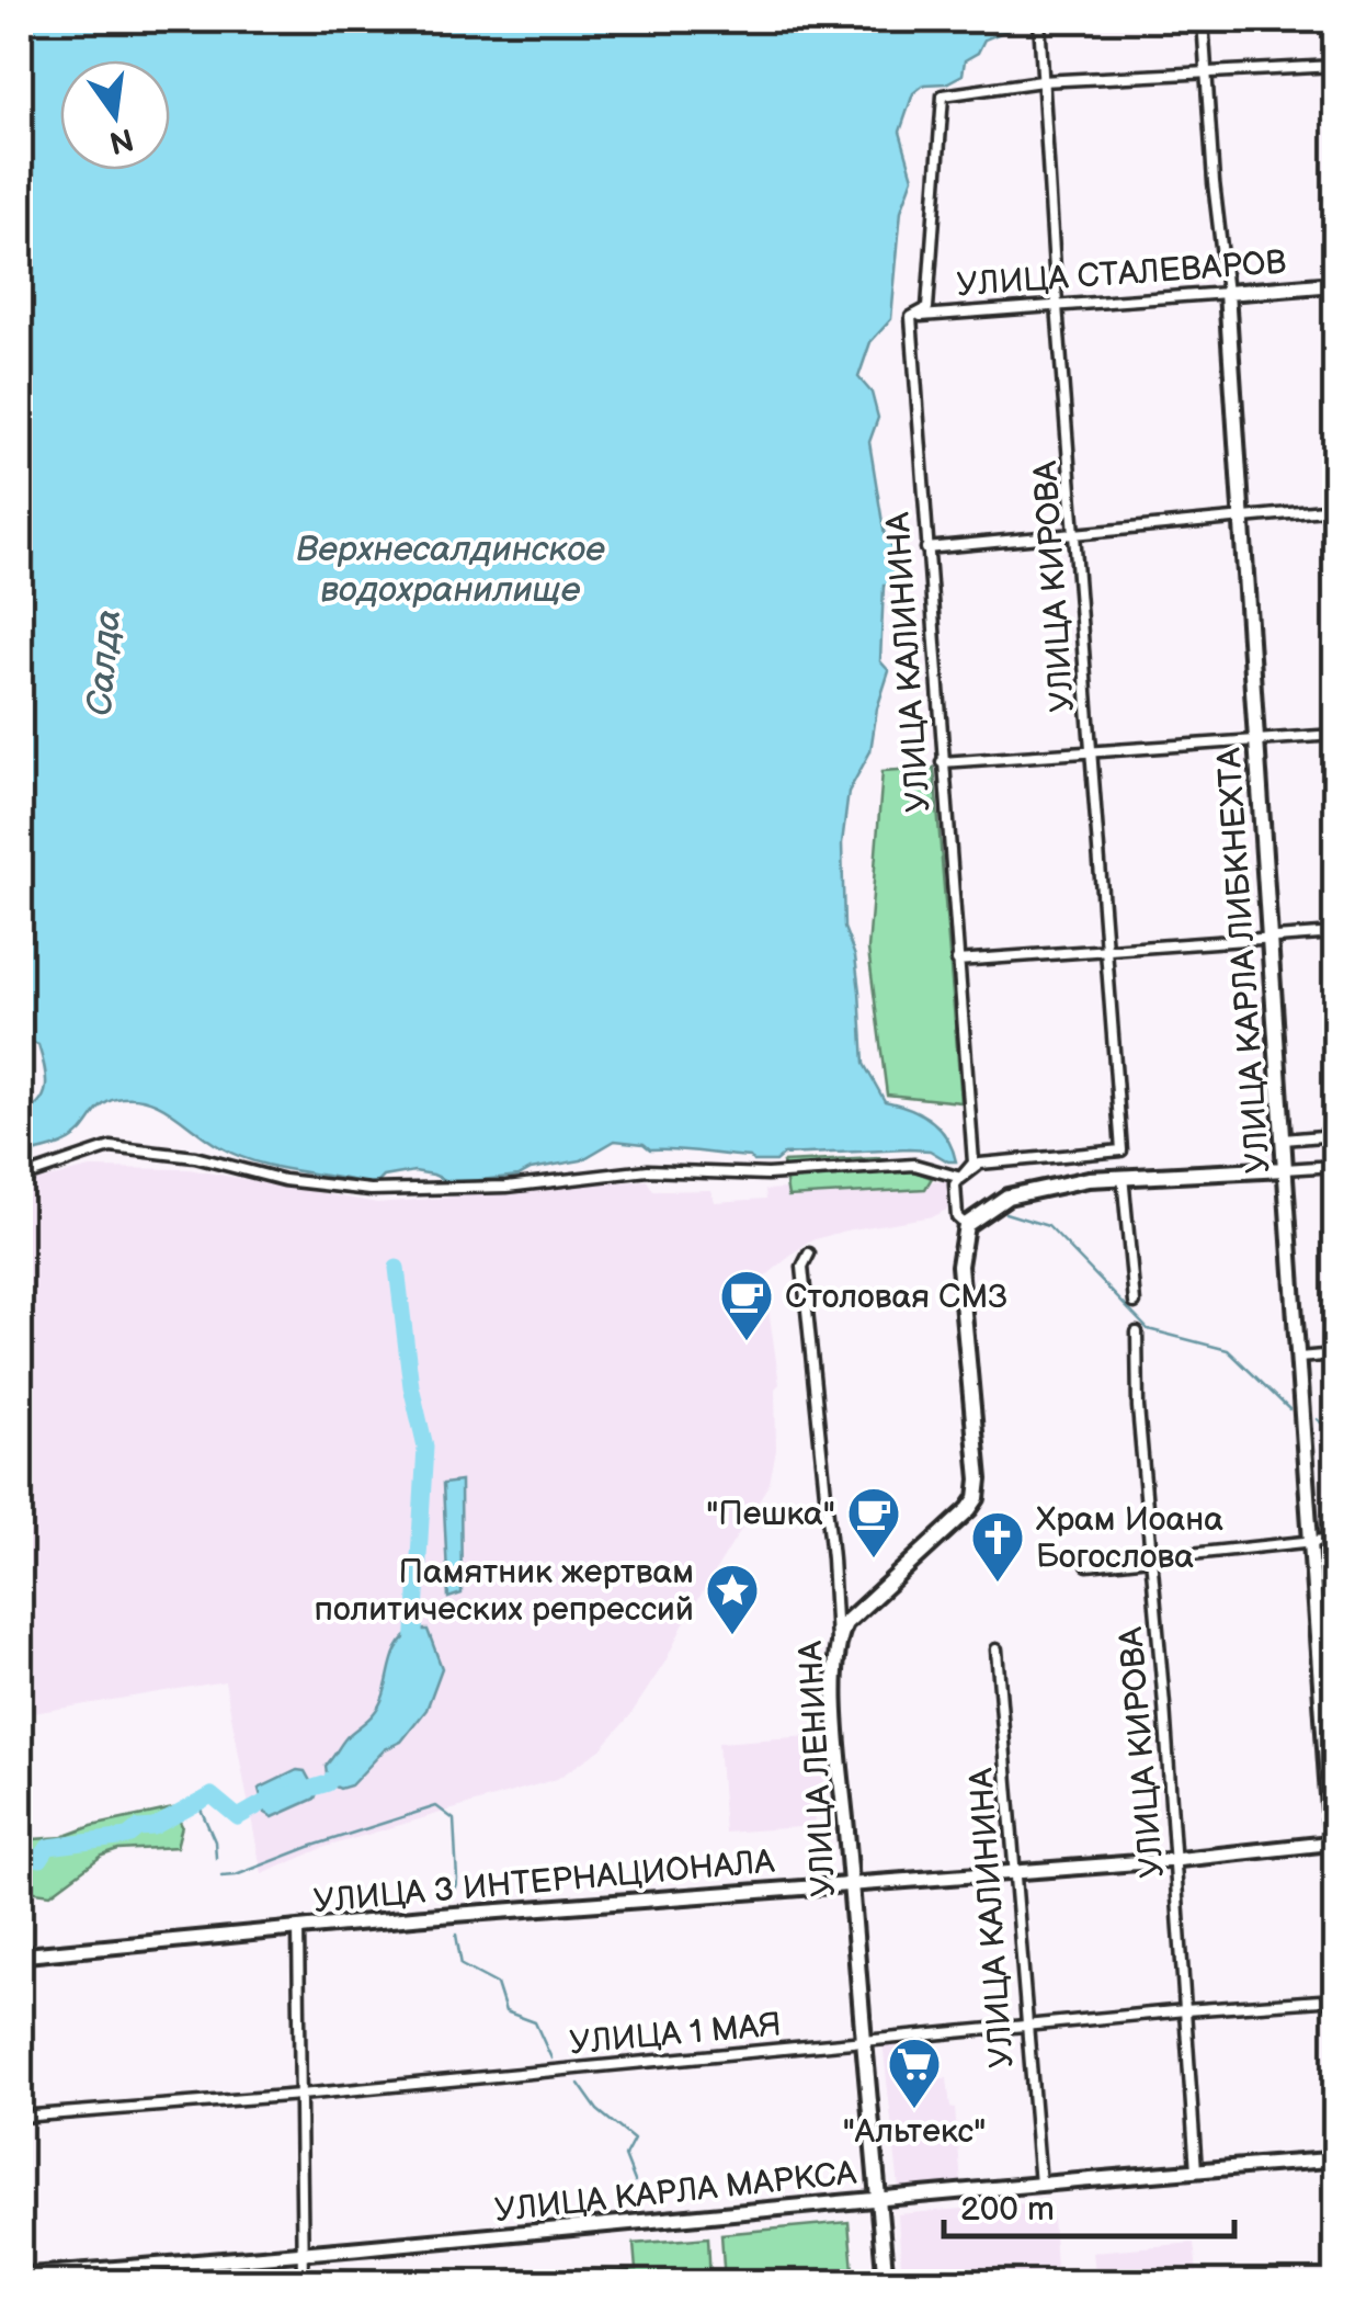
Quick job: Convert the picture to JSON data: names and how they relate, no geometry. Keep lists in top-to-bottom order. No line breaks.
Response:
{"streets":{"main road":["УЛИЦА СТАЛЕВАРОВ","УЛИЦА КАРЛА ЛИБКНЕХТА","УЛИЦА ЛЕНИНА","УЛИЦА 3 ИНТЕРНАЦИОНАЛА","УЛИЦА КАРЛА МАРКСА"],"street":["УЛИЦА КИРОВА","УЛИЦА КАЛИНИНА","УЛИЦА 1 МАЯ"]},"crossings":[["УЛИЦА СТАЛЕВАРОВ","УЛИЦА КИРОВА"],["УЛИЦА СТАЛЕВАРОВ","УЛИЦА КАЛИНИНА"],["УЛИЦА СТАЛЕВАРОВ","УЛИЦА КАРЛА ЛИБКНЕХТА"],["УЛИЦА КИРОВА","УЛИЦА КАЛИНИНА"],["УЛИЦА КИРОВА","УЛИЦА 3 ИНТЕРНАЦИОНАЛА"],["УЛИЦА КИРОВА","УЛИЦА 1 МАЯ"],["УЛИЦА КИРОВА","УЛИЦА КАРЛА МАРКСА"],["УЛИЦА КАЛИНИНА","УЛИЦА 3 ИНТЕРНАЦИОНАЛА"],["УЛИЦА КАЛИНИНА","УЛИЦА 1 МАЯ"],["УЛИЦА КАЛИНИНА","УЛИЦА КАРЛА МАРКСА"],["УЛИЦА КАРЛА ЛИБКНЕХТА","УЛИЦА 3 ИНТЕРНАЦИОНАЛА"],["УЛИЦА ЛЕНИНА","УЛИЦА 3 ИНТЕРНАЦИОНАЛА"],["УЛИЦА ЛЕНИНА","УЛИЦА 1 МАЯ"],["УЛИЦА ЛЕНИНА","УЛИЦА КАРЛА МАРКСА"]],"water":["Верхнесалдинское водохранилище","Салда"],"places":{"cafe":["Столовая СМЗ","\"Пешка\""],"church":["Храм Иоана Богослова"],"place":["Памятник жертвам политических репрессий"],"supermarket":["\"Альтекс\""]},"scale_bar":"200 m","north":"bottom"}
